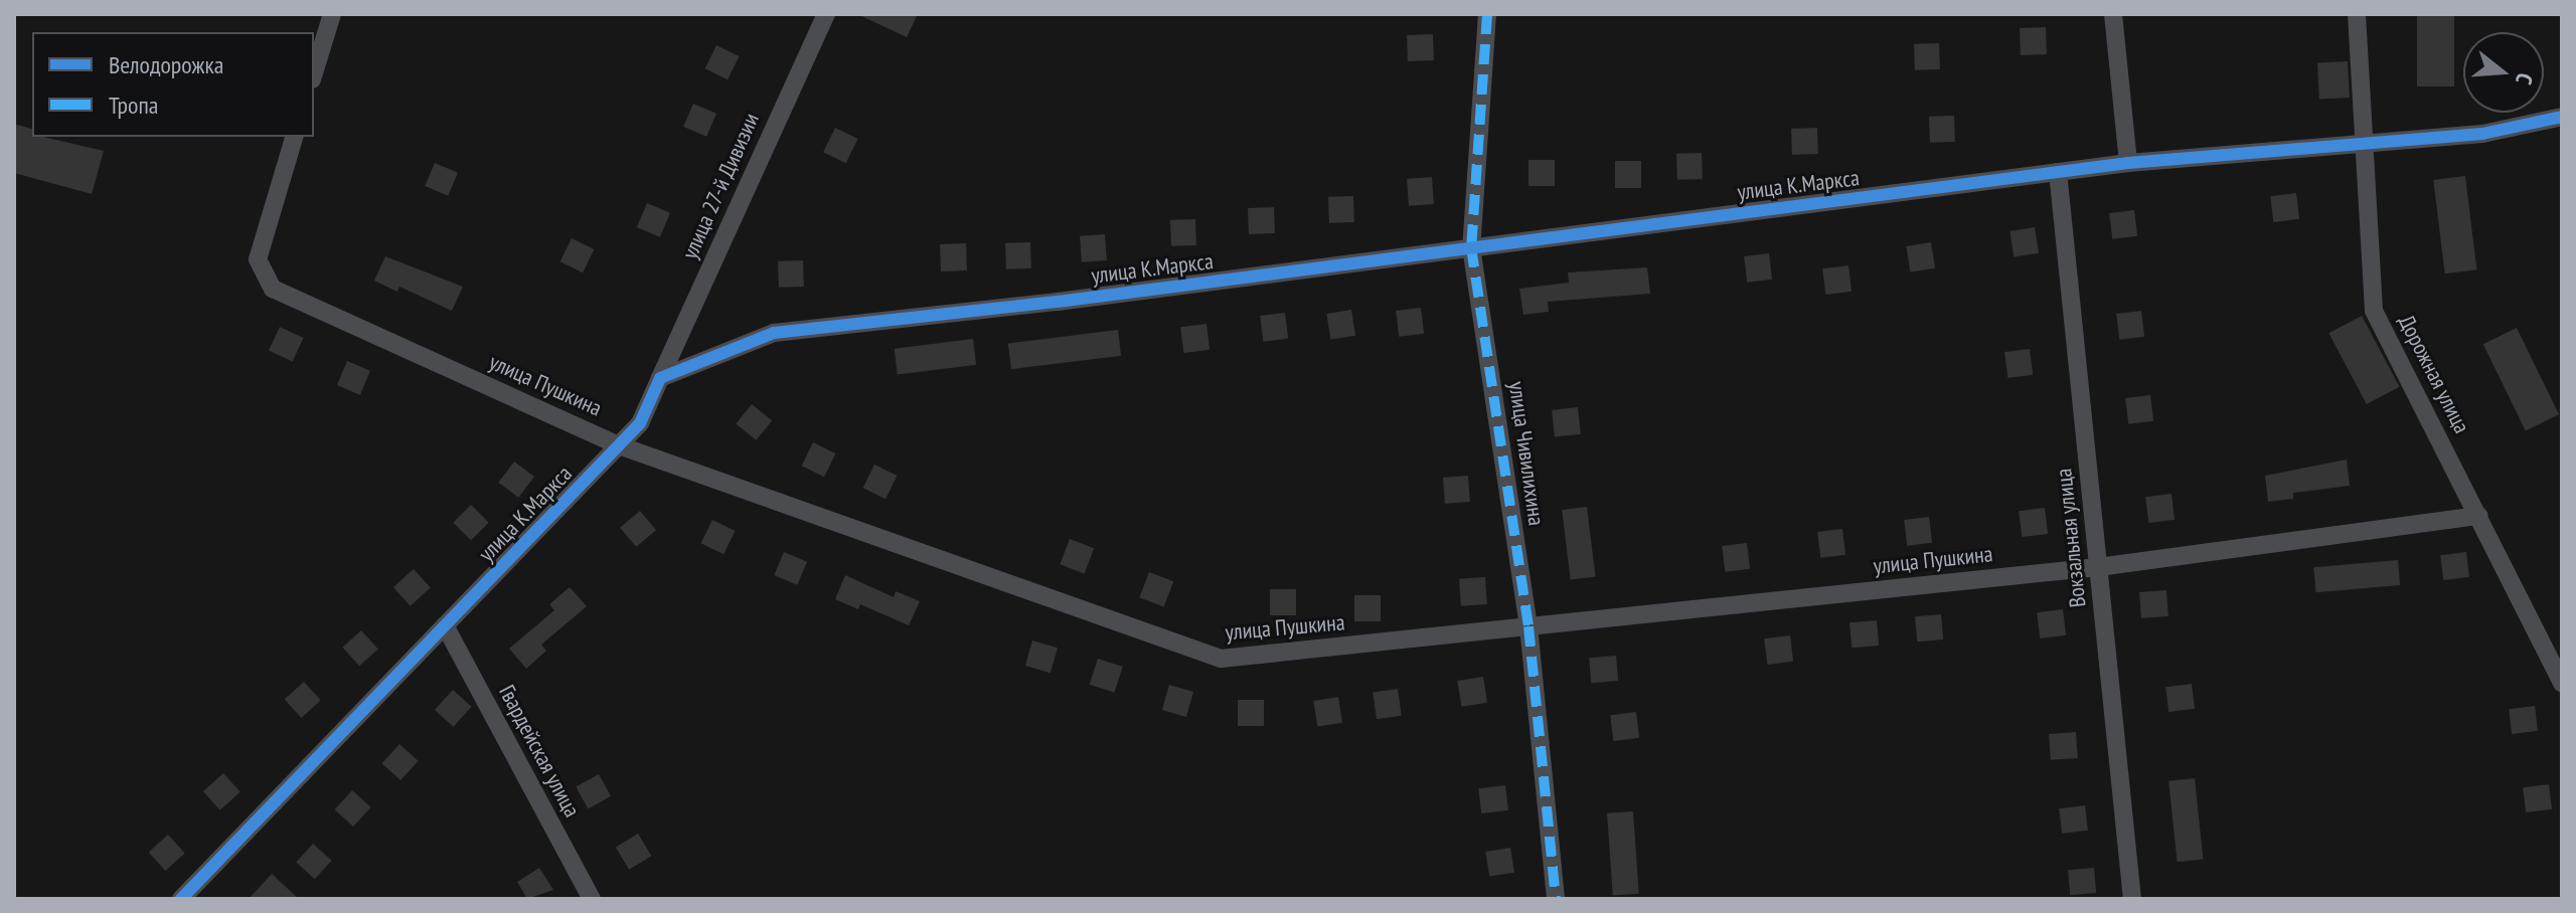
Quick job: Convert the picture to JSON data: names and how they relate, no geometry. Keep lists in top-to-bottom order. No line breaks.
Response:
{"streets":{"street":["улица К.Маркса","улица 27-й Дивизии","Дорожная улица","улица Пушкина","улица Чивилихина","Вокзальная улица","Гвардейская улица"]},"crossings":[["улица К.Маркса","улица 27-й Дивизии"],["улица К.Маркса","Дорожная улица"],["улица К.Маркса","улица Пушкина"],["улица К.Маркса","улица Чивилихина"],["улица К.Маркса","Вокзальная улица"],["улица К.Маркса","Гвардейская улица"],["Дорожная улица","улица Пушкина"],["улица Пушкина","улица Чивилихина"],["улица Пушкина","Вокзальная улица"]],"legend":["Велодорожка","Тропа"],"north":"right"}
